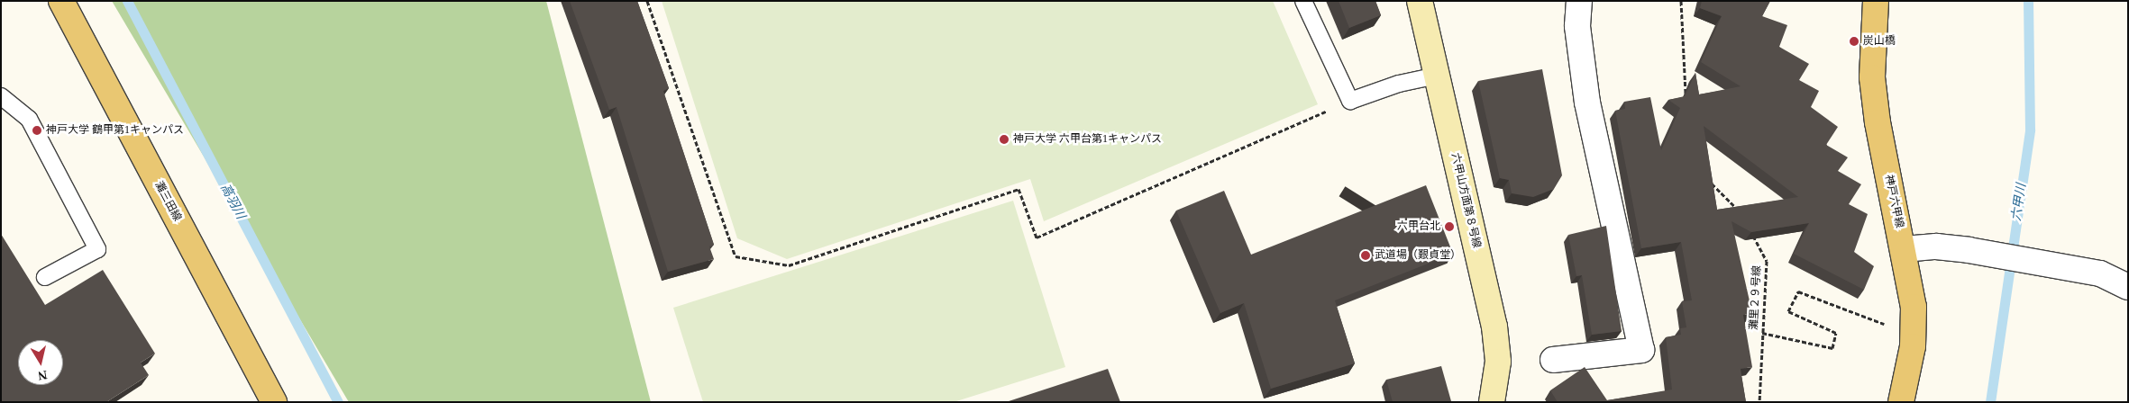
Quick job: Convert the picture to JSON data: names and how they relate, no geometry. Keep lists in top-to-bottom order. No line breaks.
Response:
{"streets":{"main road":["灘三田線","神戸六甲線"],"street":["六甲山方面第８号線"],"path":["灘里２９号線"]},"water":["高羽川","六甲川"],"places":["炭山橋","神戸大学 鶴甲第1キャンパス","神戸大学 六甲台第1キャンパス","六甲台北","武道場（艱貞堂）"],"north":"bottom"}
